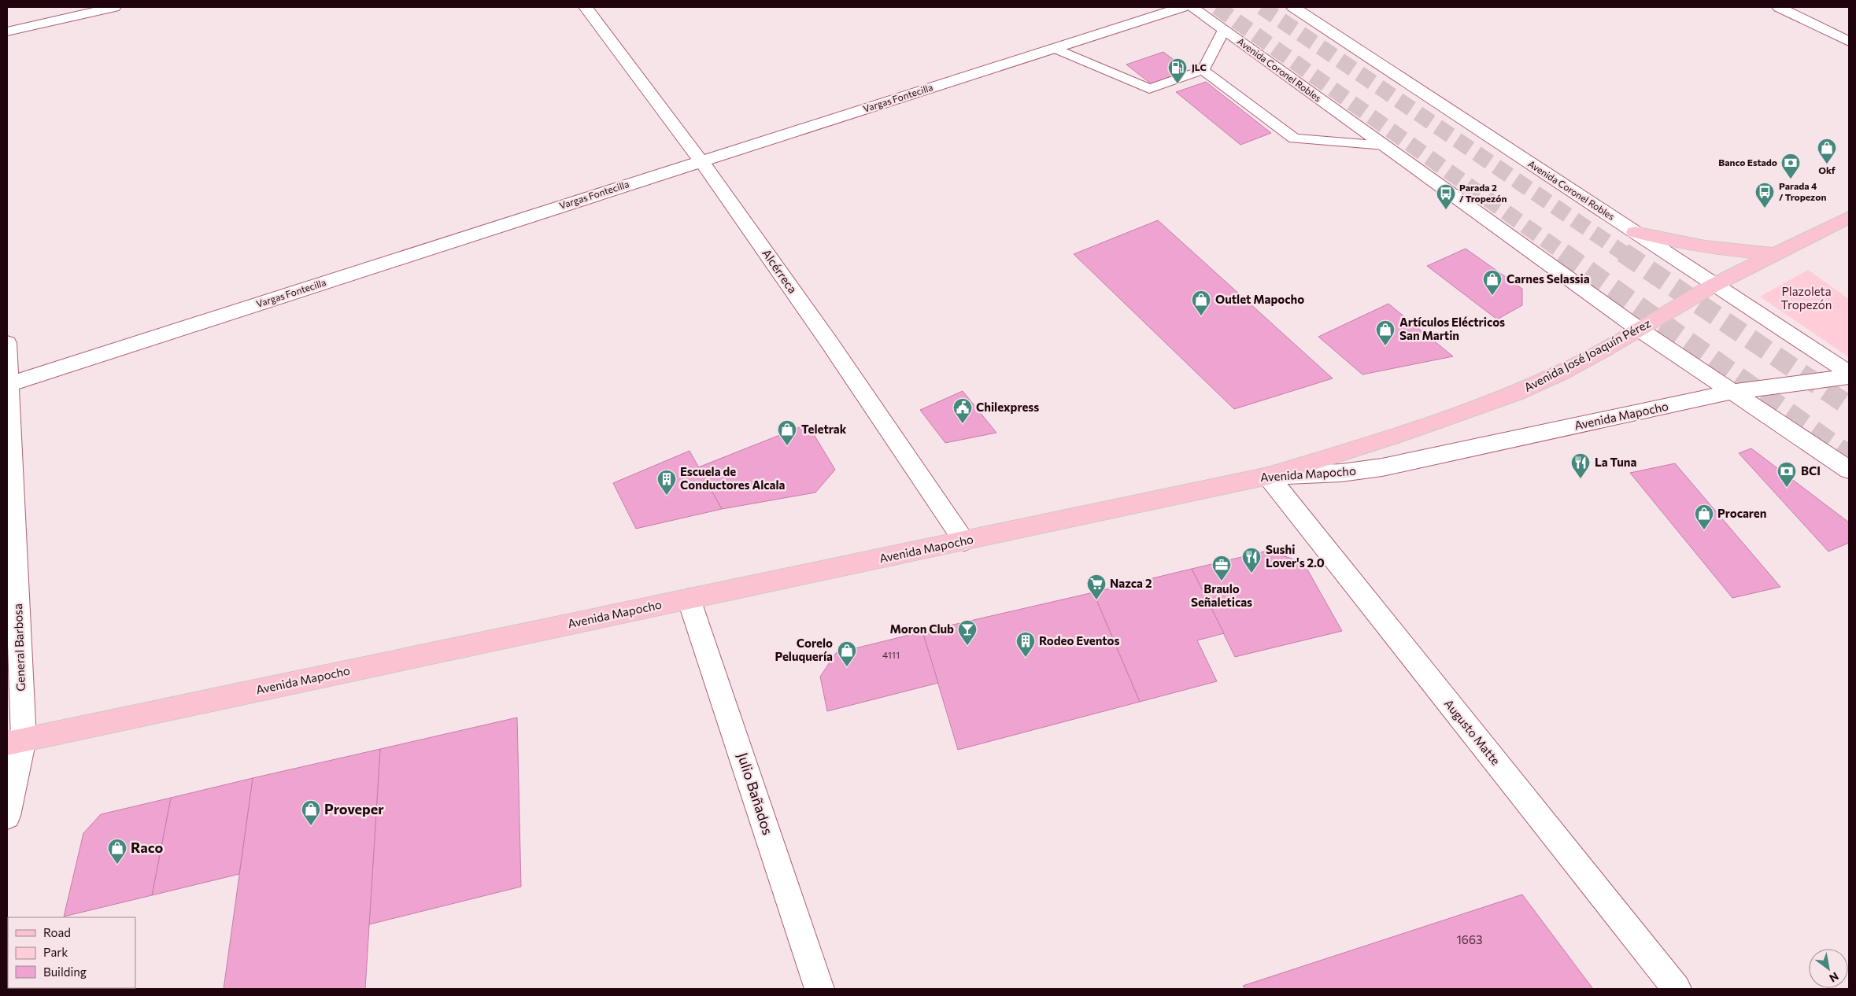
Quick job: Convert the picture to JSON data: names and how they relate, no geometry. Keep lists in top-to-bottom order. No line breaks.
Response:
{"streets":{"main road":["Avenida José Joaquín Pérez","Avenida Mapocho"],"street":["Avenida Coronel Robles","Vargas Fontecilla","Alcérreca","General Barbosa","Augusto Matte","Julio Bañados"]},"crossings":[["Avenida Coronel Robles","Avenida José Joaquín Pérez"],["Avenida Coronel Robles","Avenida Mapocho"],["Vargas Fontecilla","Alcérreca"],["Vargas Fontecilla","General Barbosa"],["Alcérreca","Avenida Mapocho"],["Avenida José Joaquín Pérez","Avenida Mapocho"],["Avenida José Joaquín Pérez","Augusto Matte"],["Avenida Mapocho","General Barbosa"],["Avenida Mapocho","Augusto Matte"],["Avenida Mapocho","Julio Bañados"]],"parks":["Plazoleta Tropezón"],"places":{"fuel station":["JLC"],"shop":["Okf","Carnes Selassia","Outlet Mapocho","Artículos Eléctricos San Martin","Teletrak","Procaren","Corelo Peluquería","Proveper","Raco"],"bank":["Banco Estado","BCI"],"bus stop":["Parada 4 / Tropezon","Parada 2 / Tropezón"],"public building":["Chilexpress"],"restaurant":["La Tuna","Sushi Lover's 2.0"],"building":["Escuela de Conductores Alcala","Rodeo Eventos"],"office":["Braulo Señaleticas"],"supermarket":["Nazca 2"],"bar":["Moron Club"]},"house_numbers":["4111","1663"],"legend":["Road","Park","Building"],"north":"bottom right"}
